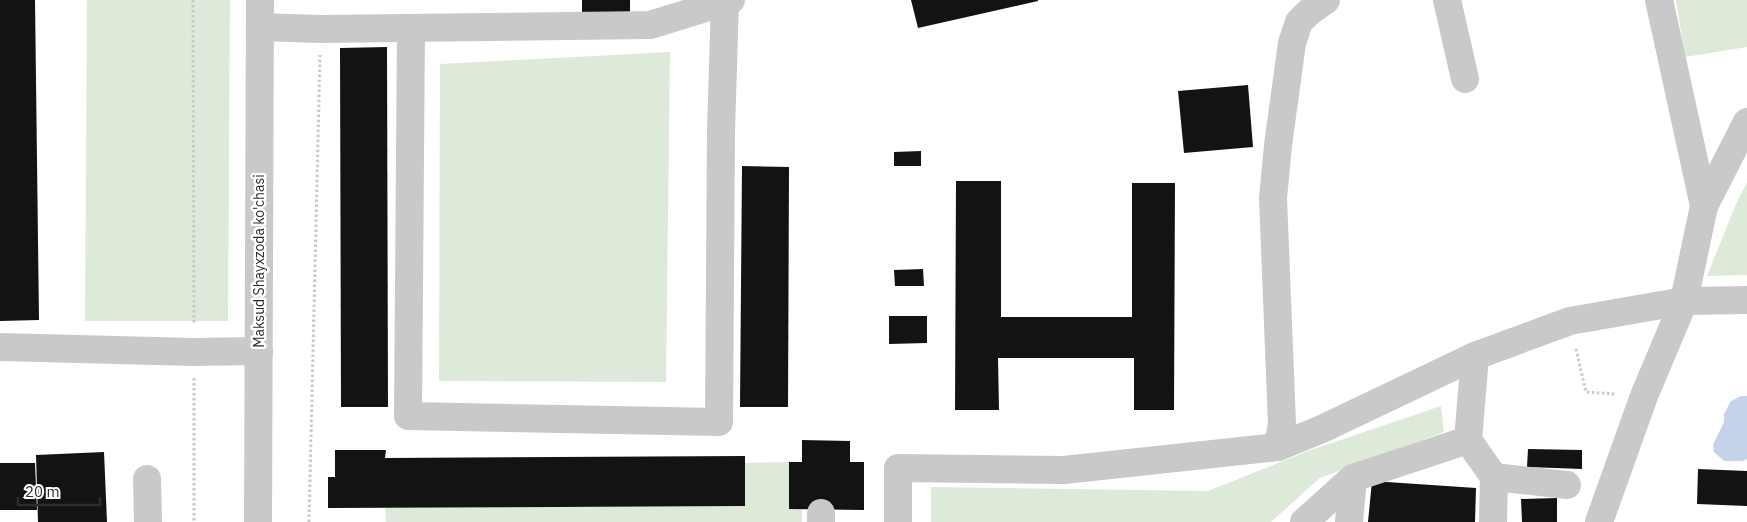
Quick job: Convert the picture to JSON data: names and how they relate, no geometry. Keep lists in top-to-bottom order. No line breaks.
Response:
{"streets":{"street":["Maksud Shayxzoda ko'chasi"]},"scale_bar":"20 m"}
